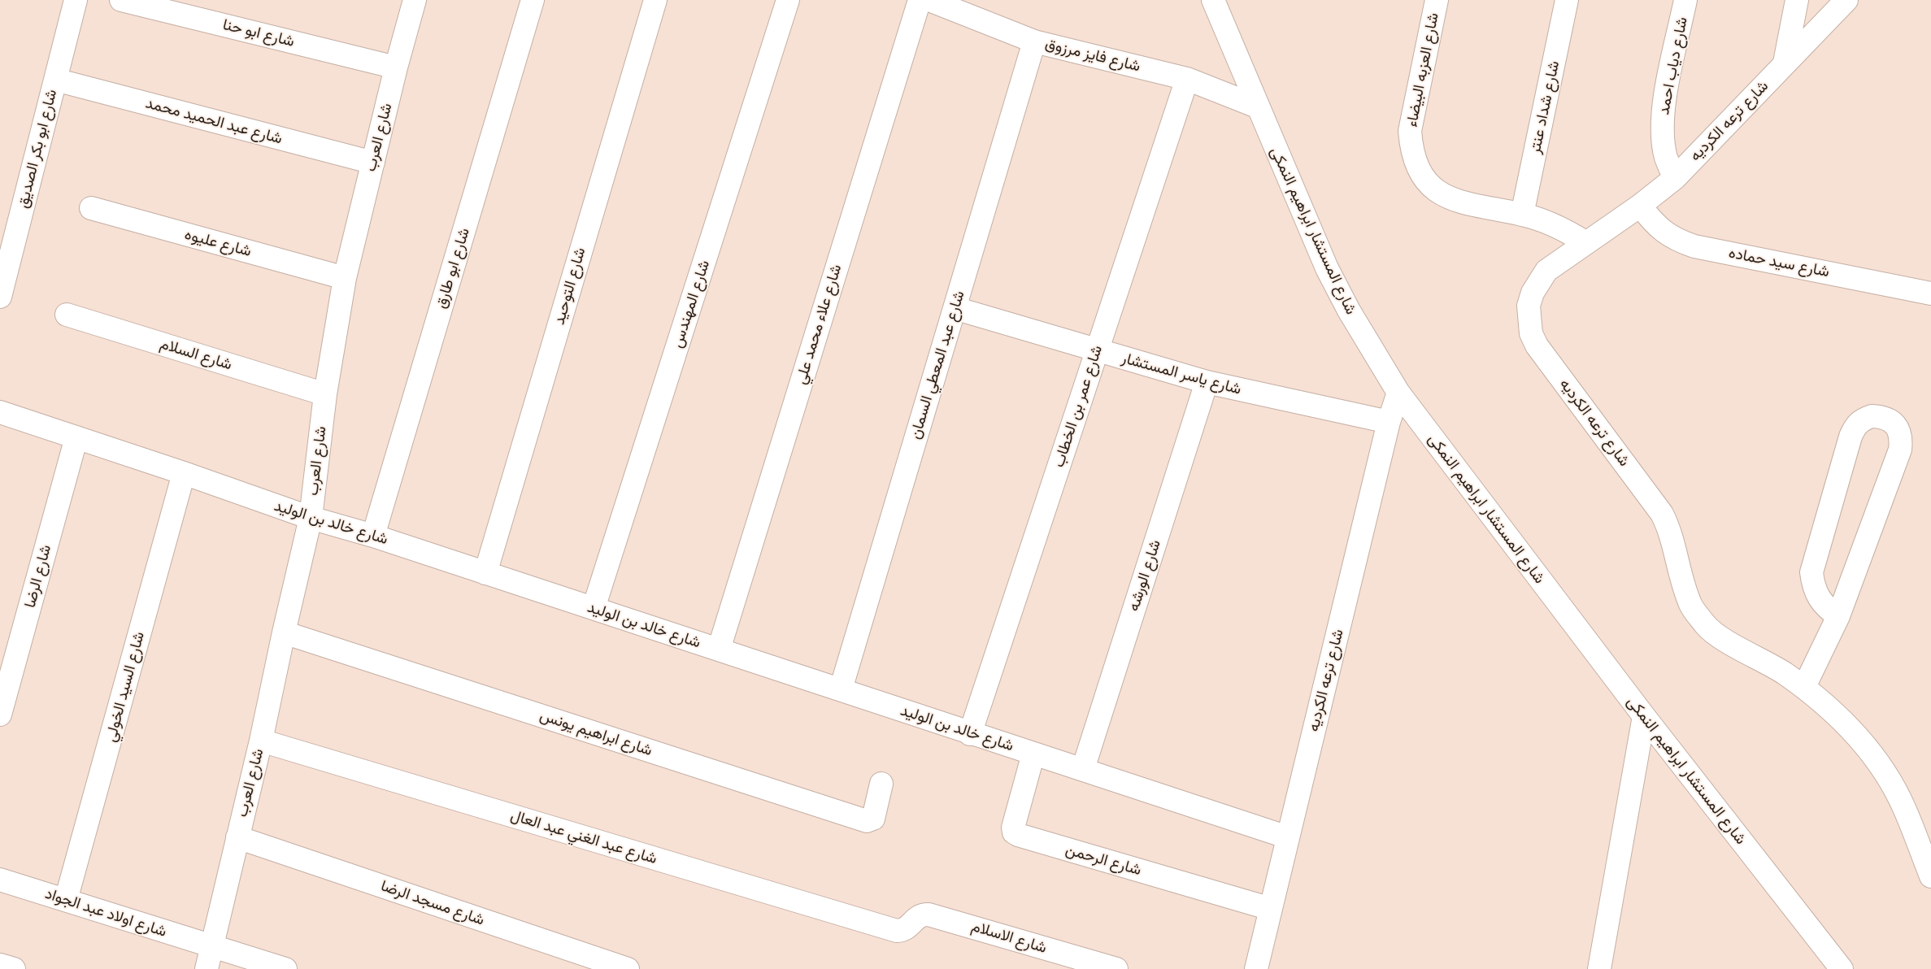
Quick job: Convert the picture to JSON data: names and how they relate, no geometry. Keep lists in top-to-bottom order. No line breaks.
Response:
{"streets":{"street":["شارع ابو حنا","شارع فايز مرزوق","شارع دياب احمد","شارع العزبه البيضاء","شارع شداد عنتر","شارع عبد الحميد محمد","شارع ترعه الكرديه","شارع العرب","شارع ابو بكر الصديق","شارع المستشار ابراهيم النمكى","شارع عليوه","شارع سيد حماده","شارع ابو طارق","شارع التوحيد","شارع المهندس","شارع علاء محمد علي","شارع السلام","شارع عبد المعطي السمان","شارع ياسر المستشار","شارع عمر بن الخطاب","شارع خالد بن الوليد","شارع الورشه","شارع الرضا","شارع السيد الخولي","شارع ابراهيم يونس","شارع عبد الغني عبد العال","شارع الرحمن","شارع مسجد الرضا","شارع اولاد عبد الجواد","شارع الاسلام"]},"crossings":[["شارع ابو حنا","شارع العرب"],["شارع فايز مرزوق","شارع المستشار ابراهيم النمكى"],["شارع فايز مرزوق","شارع عبد المعطي السمان"],["شارع فايز مرزوق","شارع عمر بن الخطاب"],["شارع دياب احمد","شارع ترعه الكرديه"],["شارع العزبه البيضاء","شارع شداد عنتر"],["شارع العزبه البيضاء","شارع ترعه الكرديه"],["شارع عبد الحميد محمد","شارع العرب"],["شارع عبد الحميد محمد","شارع ابو بكر الصديق"],["شارع ترعه الكرديه","شارع المستشار ابراهيم النمكى"],["شارع ترعه الكرديه","شارع سيد حماده"],["شارع ترعه الكرديه","شارع ياسر المستشار"],["شارع ترعه الكرديه","شارع خالد بن الوليد"],["شارع ترعه الكرديه","شارع الرحمن"],["شارع العرب","شارع عليوه"],["شارع العرب","شارع السلام"],["شارع العرب","شارع خالد بن الوليد"],["شارع العرب","شارع ابراهيم يونس"],["شارع العرب","شارع عبد الغني عبد العال"],["شارع العرب","شارع مسجد الرضا"],["شارع العرب","شارع اولاد عبد الجواد"],["شارع ابو طارق","شارع خالد بن الوليد"],["شارع التوحيد","شارع خالد بن الوليد"],["شارع المهندس","شارع خالد بن الوليد"],["شارع علاء محمد علي","شارع خالد بن الوليد"],["شارع عبد المعطي السمان","شارع ياسر المستشار"],["شارع عبد المعطي السمان","شارع خالد بن الوليد"],["شارع ياسر المستشار","شارع عمر بن الخطاب"],["شارع ياسر المستشار","شارع الورشه"],["شارع عمر بن الخطاب","شارع خالد بن الوليد"],["شارع خالد بن الوليد","شارع الورشه"],["شارع خالد بن الوليد","شارع الرضا"],["شارع خالد بن الوليد","شارع السيد الخولي"],["شارع خالد بن الوليد","شارع الرحمن"],["شارع السيد الخولي","شارع اولاد عبد الجواد"],["شارع عبد الغني عبد العال","شارع الاسلام"]]}
